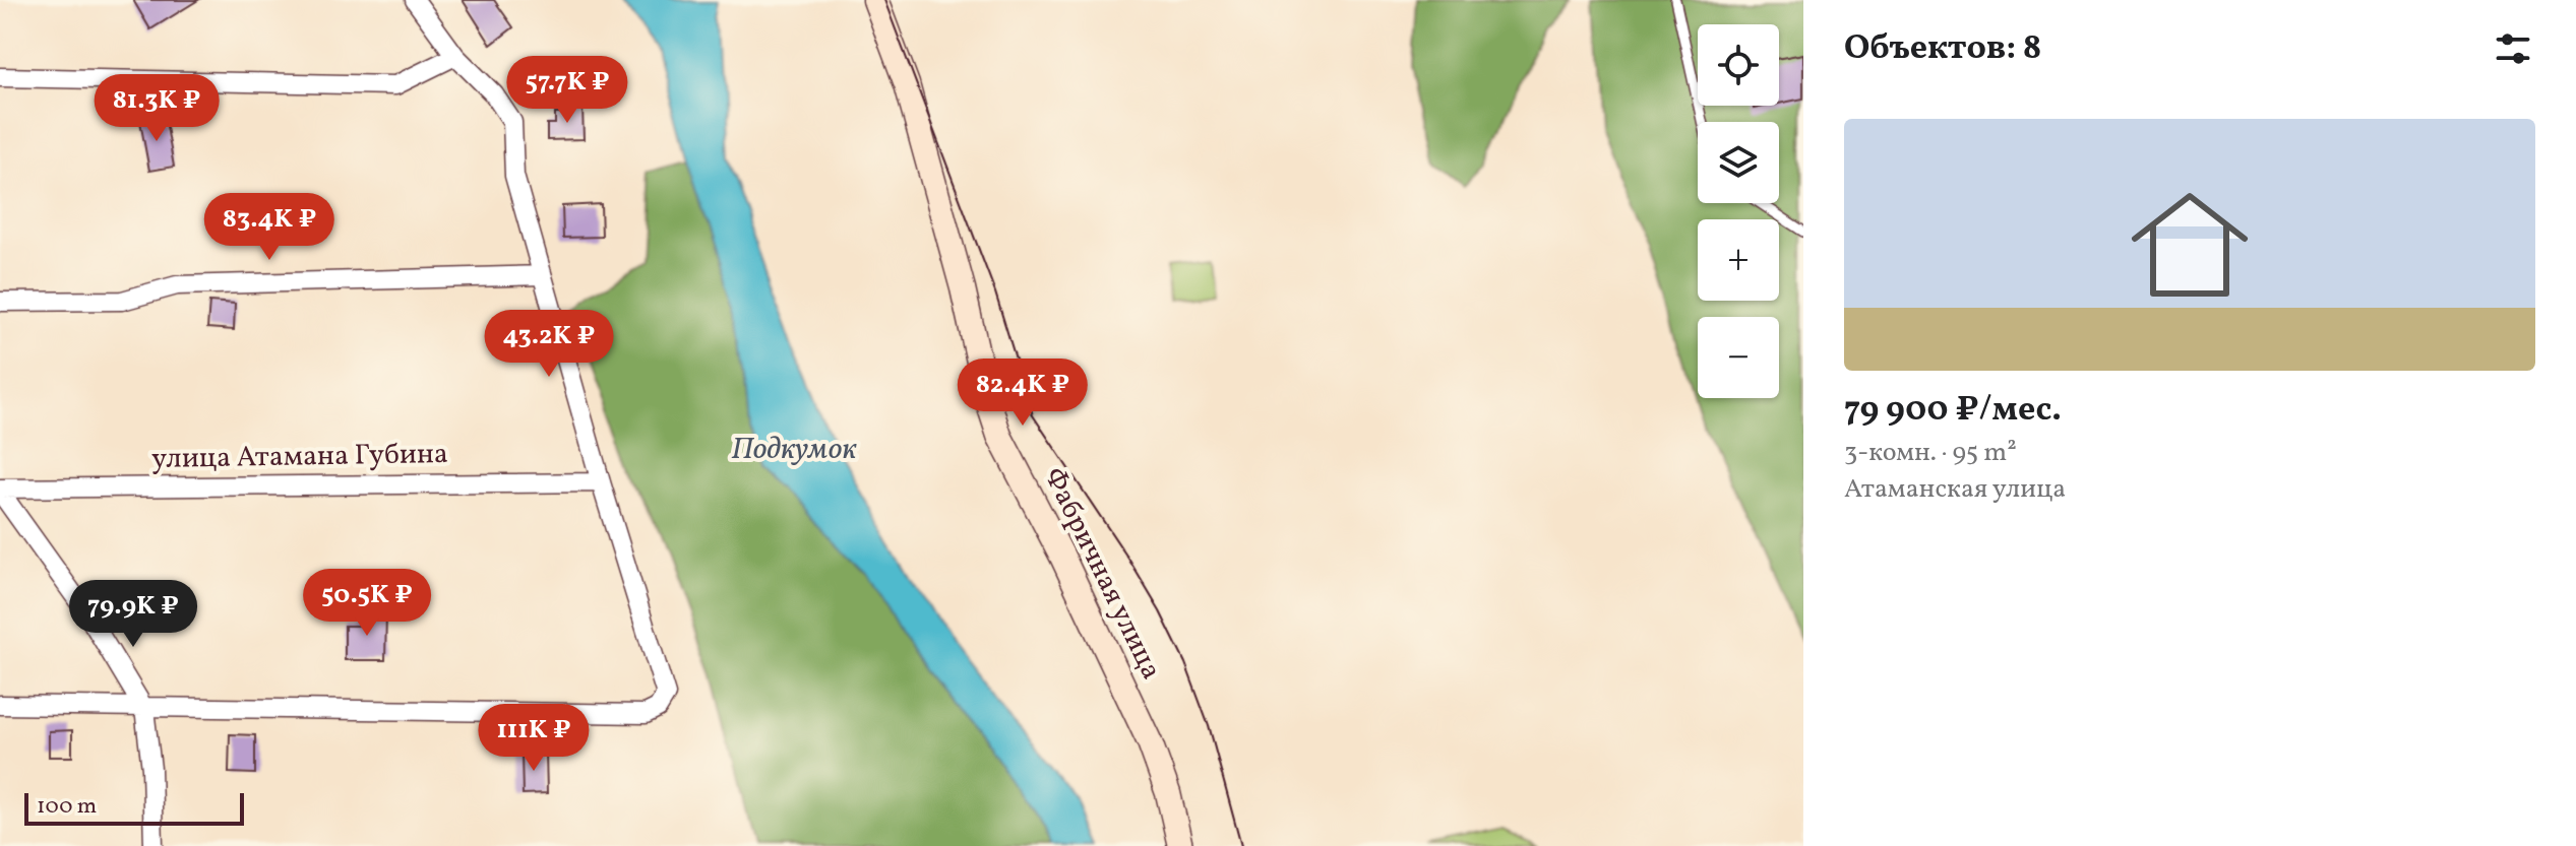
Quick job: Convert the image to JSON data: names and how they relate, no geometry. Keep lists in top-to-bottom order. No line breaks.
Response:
{"streets":{"main road":["Фабричная улица"],"street":["улица Атамана Губина"]},"water":["Подкумок"],"scale_bar":"100 m","page":{"heading":"Объектов: 8","map_buttons":["+","−"],"price":["57.7K ₽","81.3K ₽","83.4K ₽","43.2K ₽","82.4K ₽","50.5K ₽","79.9K ₽","111K ₽"],"list":[{"name":"79 900 ₽/мес.","note":"3-комн. · 95 m² · Атаманская улица"}],"scale":"100 m"}}
